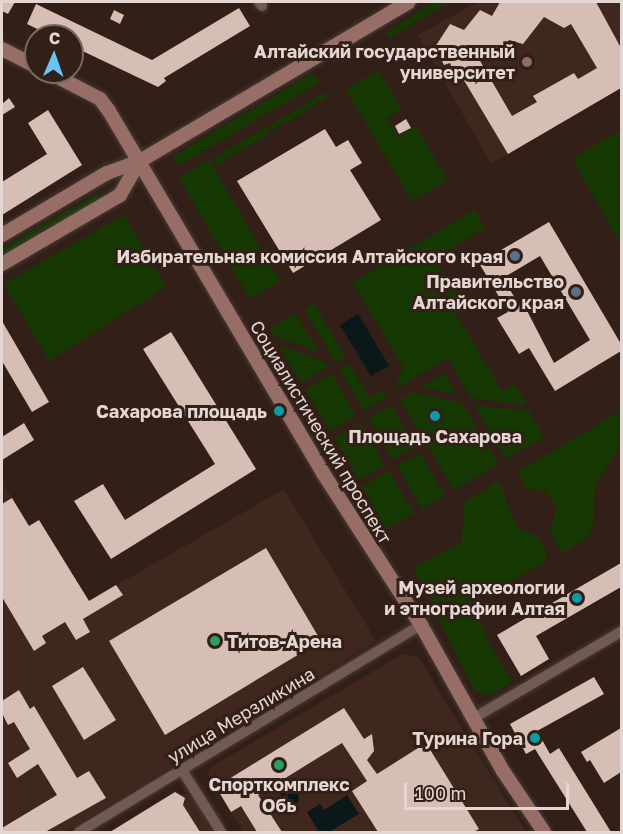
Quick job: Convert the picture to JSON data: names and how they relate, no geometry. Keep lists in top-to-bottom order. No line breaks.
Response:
{"streets":{"street":["Социалистический проспект","улица Мерзликина"]},"crossings":[["Социалистический проспект","улица Мерзликина"]],"places":["Алтайский государственный университет","Избирательная комиссия Алтайского края","Правительство Алтайского края","Сахарова площадь","Площадь Сахарова","Музей археологии и этнографии Алтая","Титов-Арена","Турина Гора","Спорткомплекс Обь"],"scale_bar":"100 m","north":"top"}
